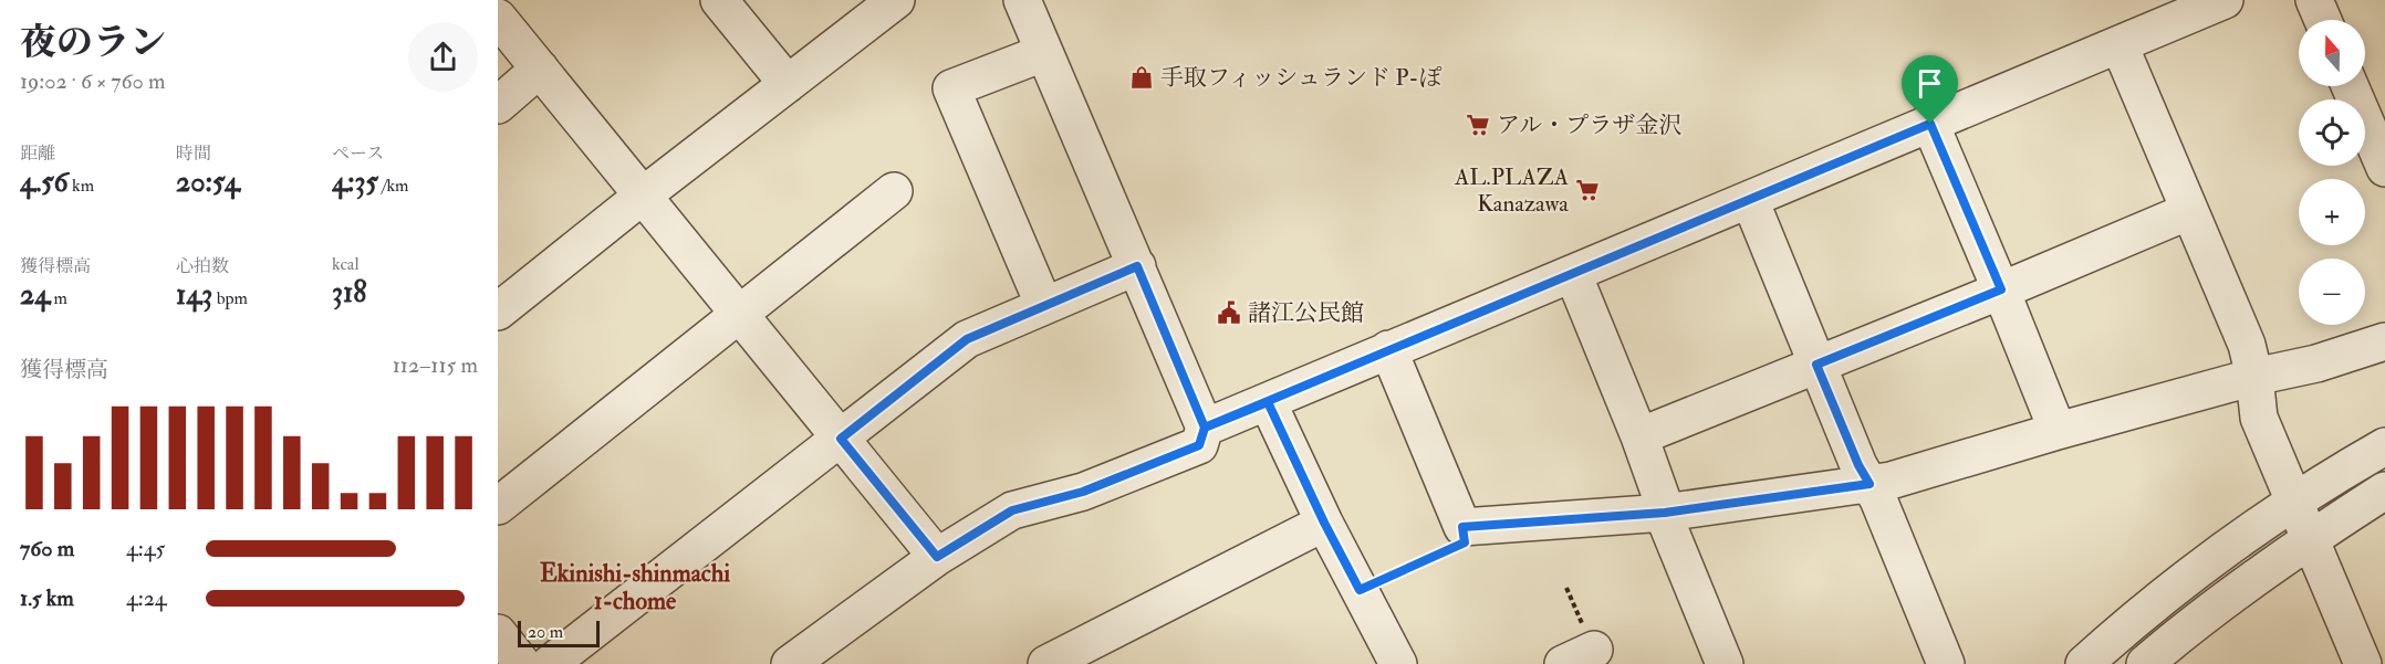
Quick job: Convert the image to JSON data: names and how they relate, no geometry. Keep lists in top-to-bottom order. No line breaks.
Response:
{"districts":["Ekinishi-shinmachi 1-chome"],"places":{"shop":["手取フィッシュランド P-ぽ"],"supermarket":["アル・プラザ金沢","AL.PLAZA Kanazawa"],"public building":["諸江公民館"]},"scale_bar":"20 m","north":"top","page":{"heading":["夜のラン","19:02 · 6 × 760 m"],"map_buttons":["+","−"],"stats":[["距離","4.56 km"],["時間","20:54"],["ペース","4:35 /km"],["獲得標高","24 m"],["心拍数","143 bpm"],["kcal","318"]],"chart":["獲得標高","112–115 m"],"list":[{"name":"760 m","note":"4:45"},{"name":"1.5 km","note":"4:24"}],"scale":"20 m"}}
